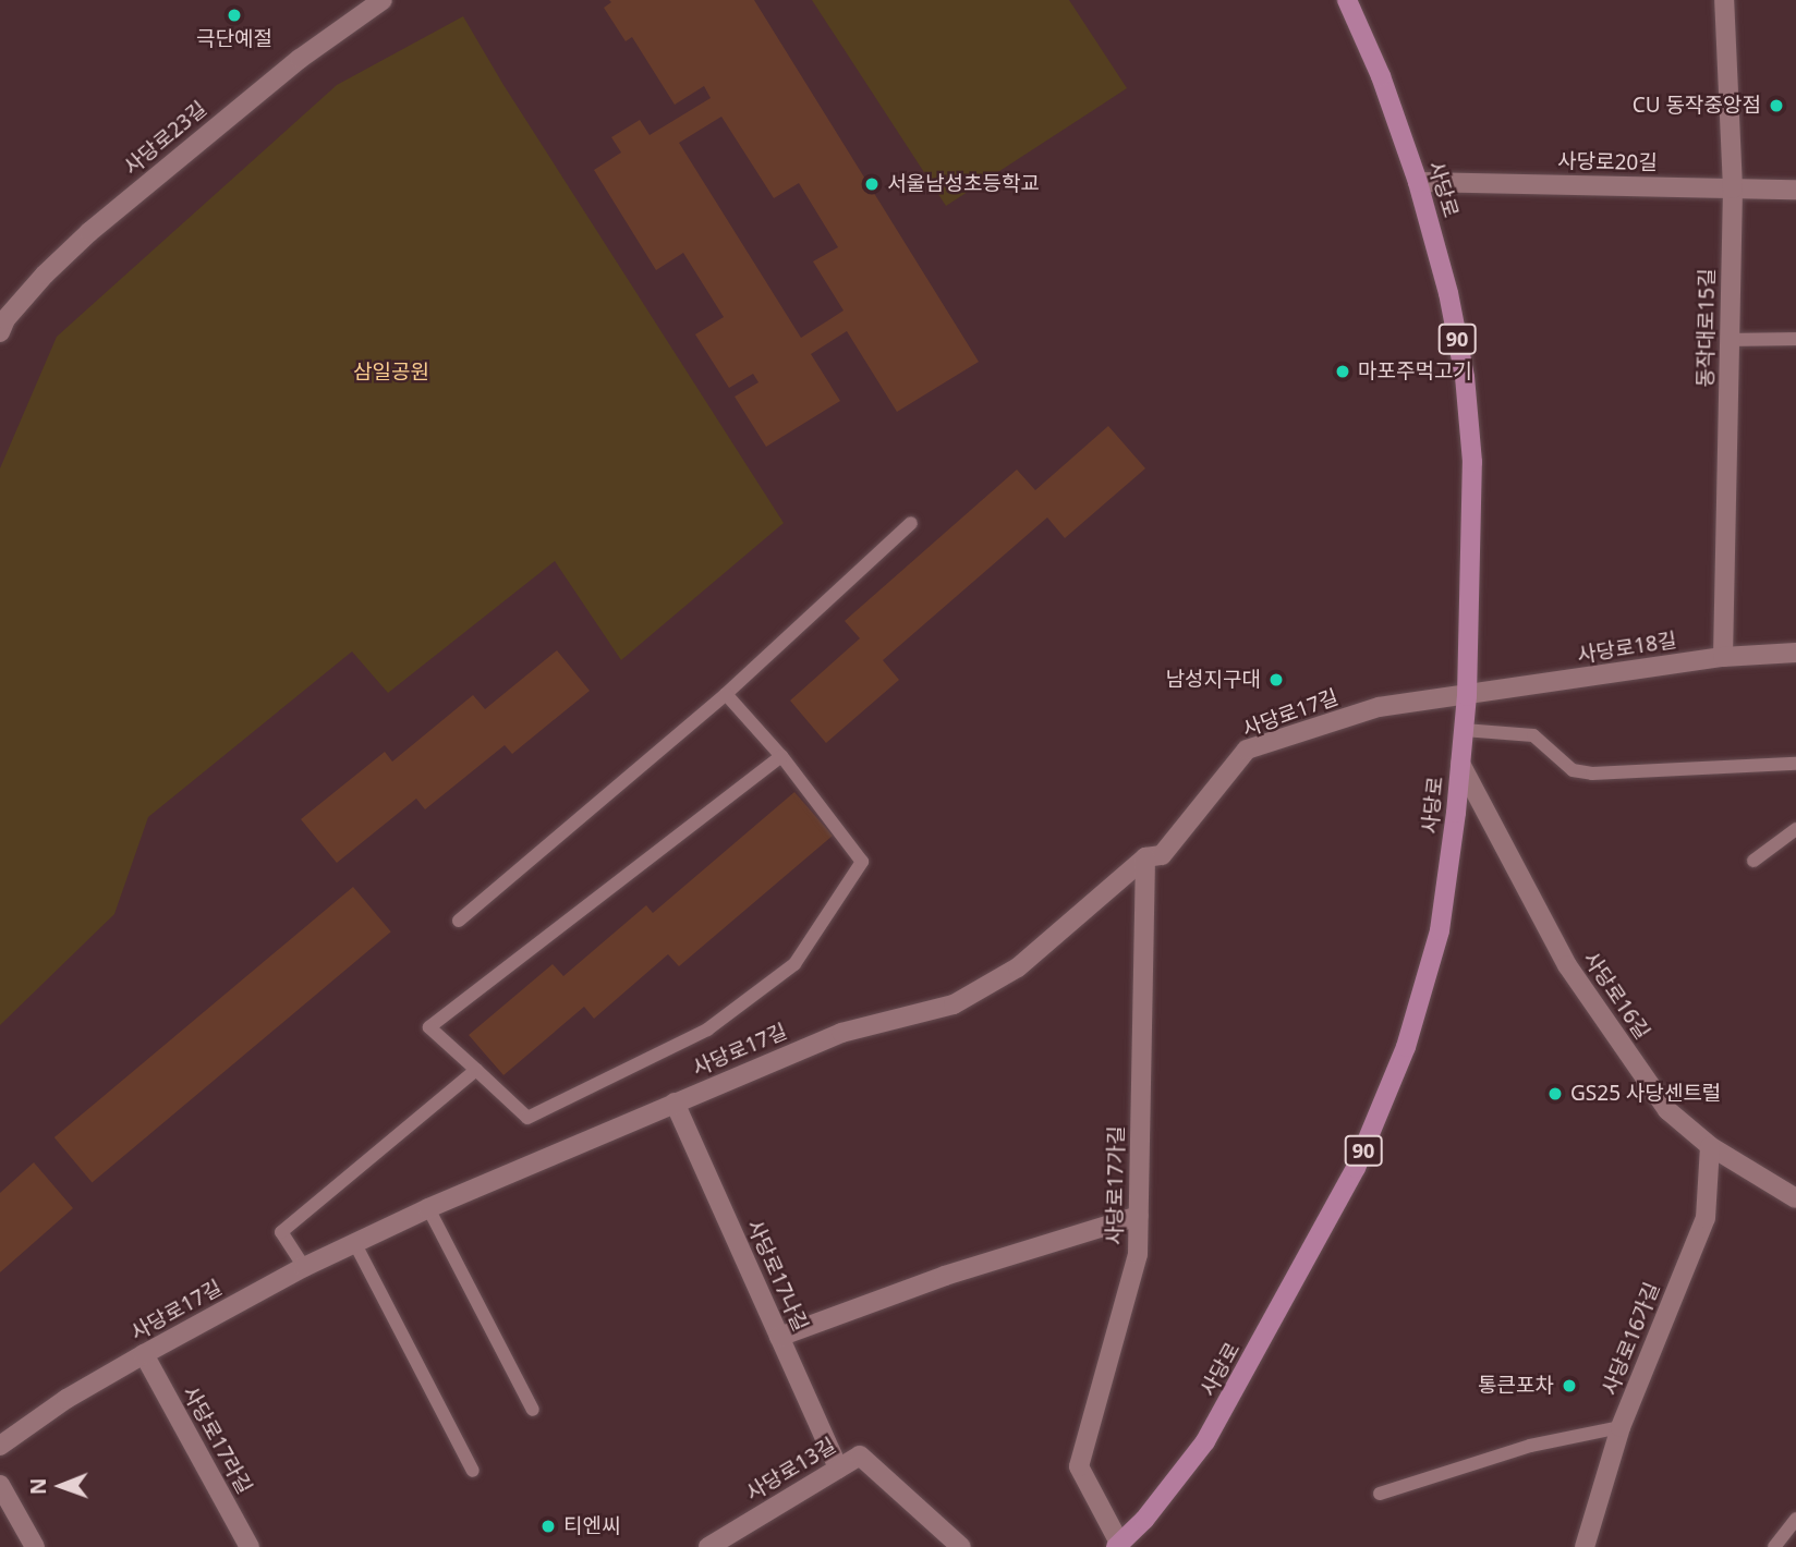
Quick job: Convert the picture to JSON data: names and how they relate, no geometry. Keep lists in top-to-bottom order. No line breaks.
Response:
{"streets":{"main road":["사당로","90"],"street":["사당로23길","사당로20길","동작대로15길","사당로18길","사당로17길","사당로16길","사당로17가길","사당로17나길","사당로16가길","사당로17라길","사당로13길"]},"crossings":[["사당로20길","사당로"],["사당로20길","동작대로15길"],["사당로","사당로18길"],["사당로","사당로17길"],["사당로","사당로16길"],["사당로","사당로17가길"],["동작대로15길","사당로18길"],["사당로18길","사당로17길"],["사당로17길","사당로17가길"],["사당로17길","사당로17나길"],["사당로17길","사당로17라길"],["사당로16길","사당로16가길"],["사당로17나길","사당로13길"]],"parks":["삼일공원"],"places":["극단예절","CU 동작중앙점","서울남성초등학교","마포주먹고기","남성지구대","GS25 사당센트럴","통큰포차","티엔씨"],"north":"left"}
